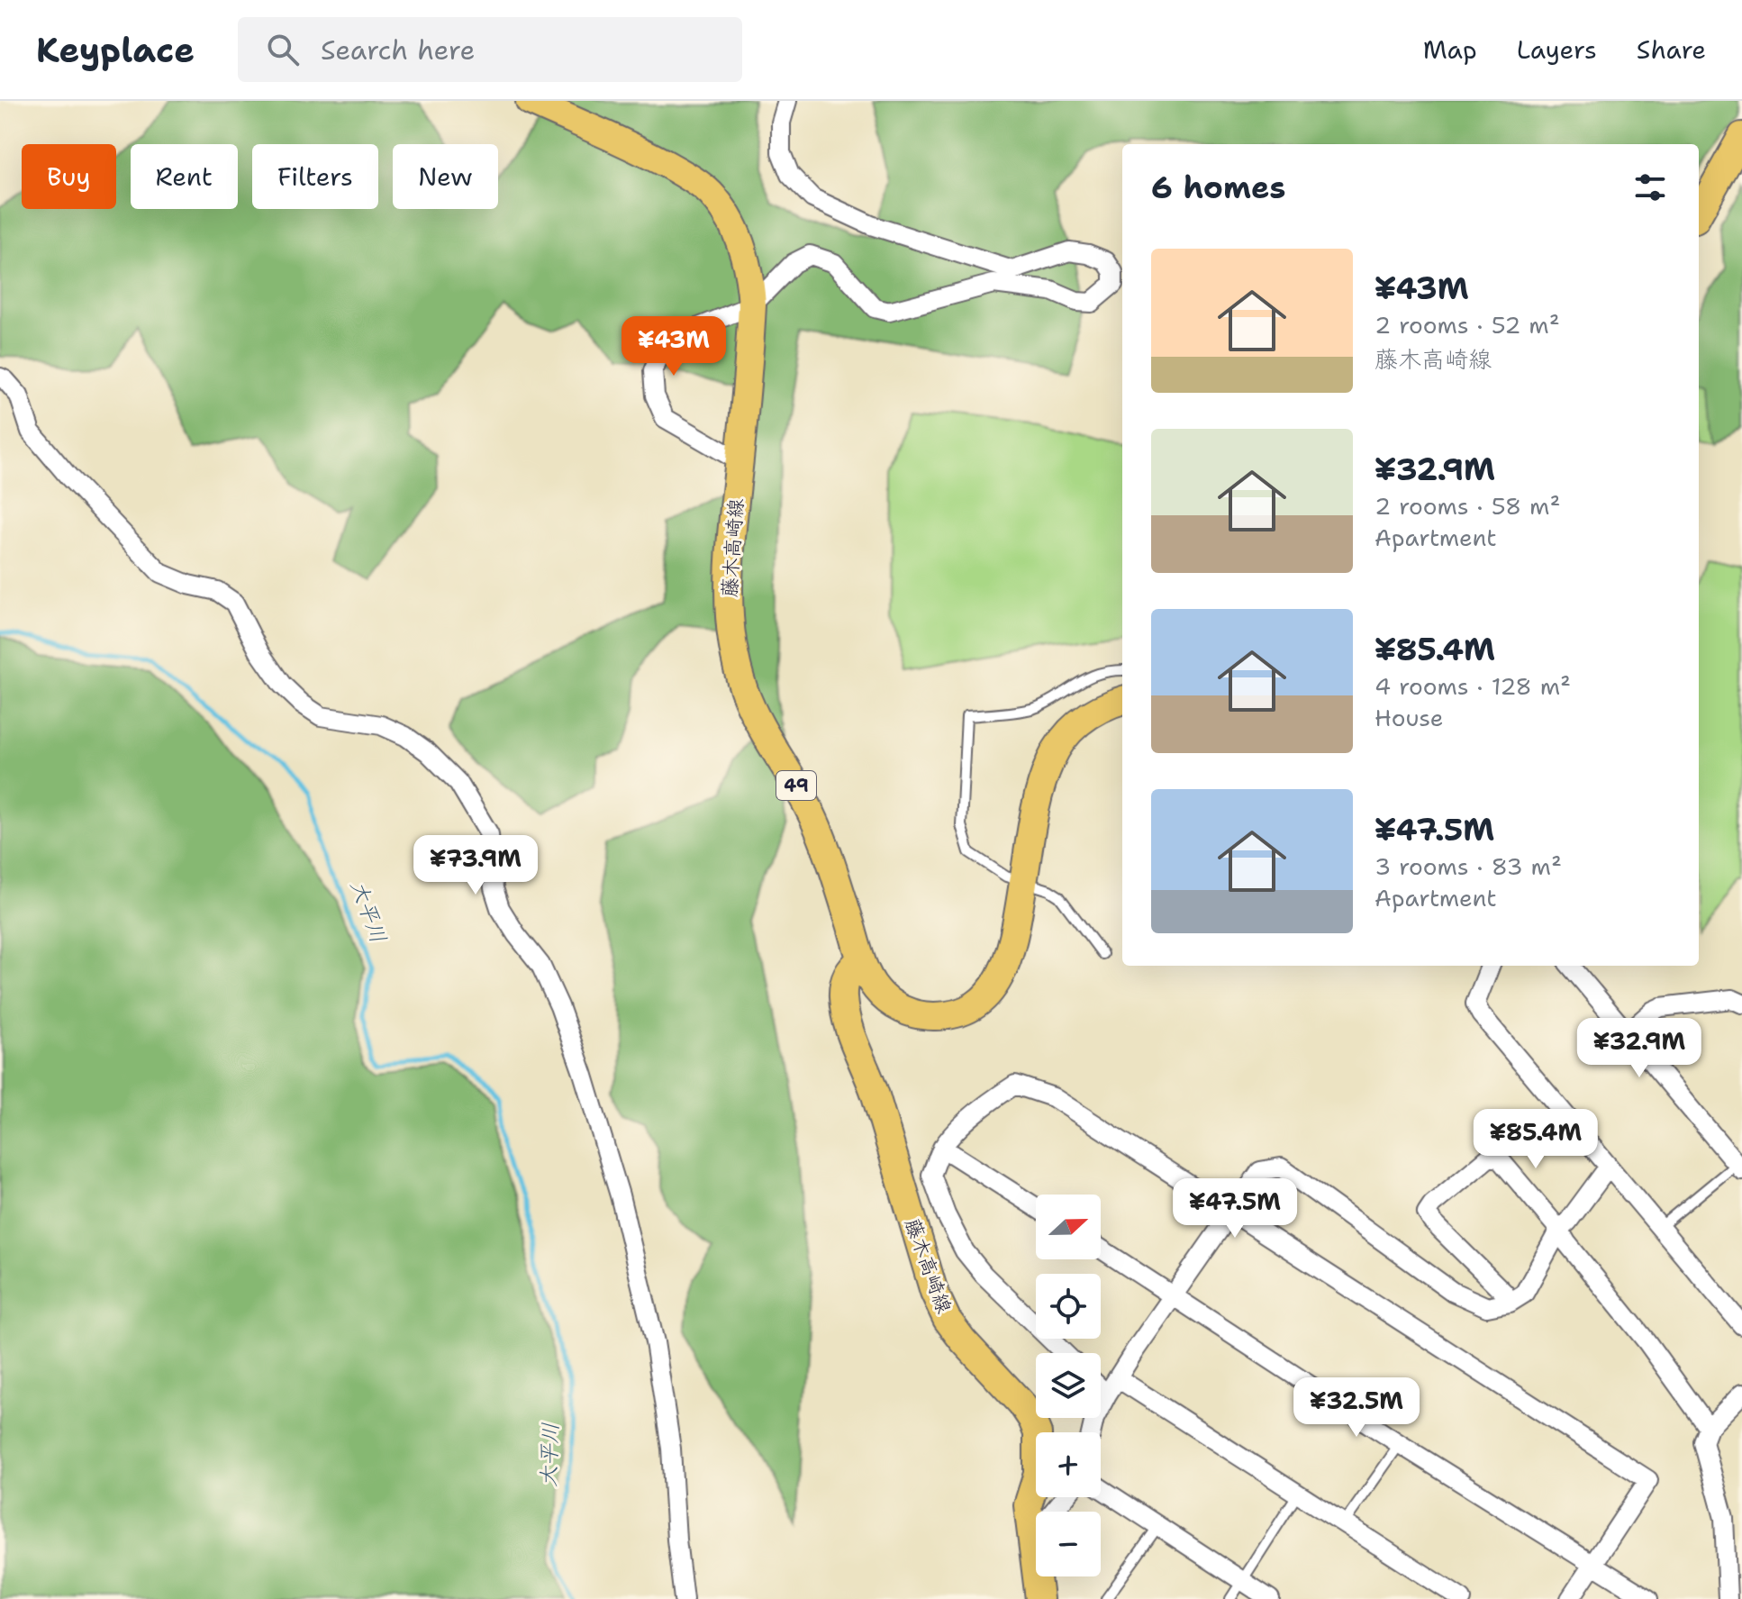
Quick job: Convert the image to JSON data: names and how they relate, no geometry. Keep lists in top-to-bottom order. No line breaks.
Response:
{"streets":{"main road":["藤木高崎線","49"]},"water":["大平川"],"north":"right","page":{"header":"Keyplace","search":"Search here","nav":["Map","Layers","Share"],"chip":["Buy","Rent","Filters","New"],"heading":"6 homes","list":[{"name":"¥43M","note":"2 rooms · 52 m² · 藤木高崎線"},{"name":"¥32.9M","note":"2 rooms · 58 m² · Apartment"},{"name":"¥85.4M","note":"4 rooms · 128 m² · House"},{"name":"¥47.5M","note":"3 rooms · 83 m² · Apartment"}],"price":["¥43M","¥73.9M","¥32.9M","¥85.4M","¥47.5M","¥32.5M"],"map_buttons":["+","−"]}}
